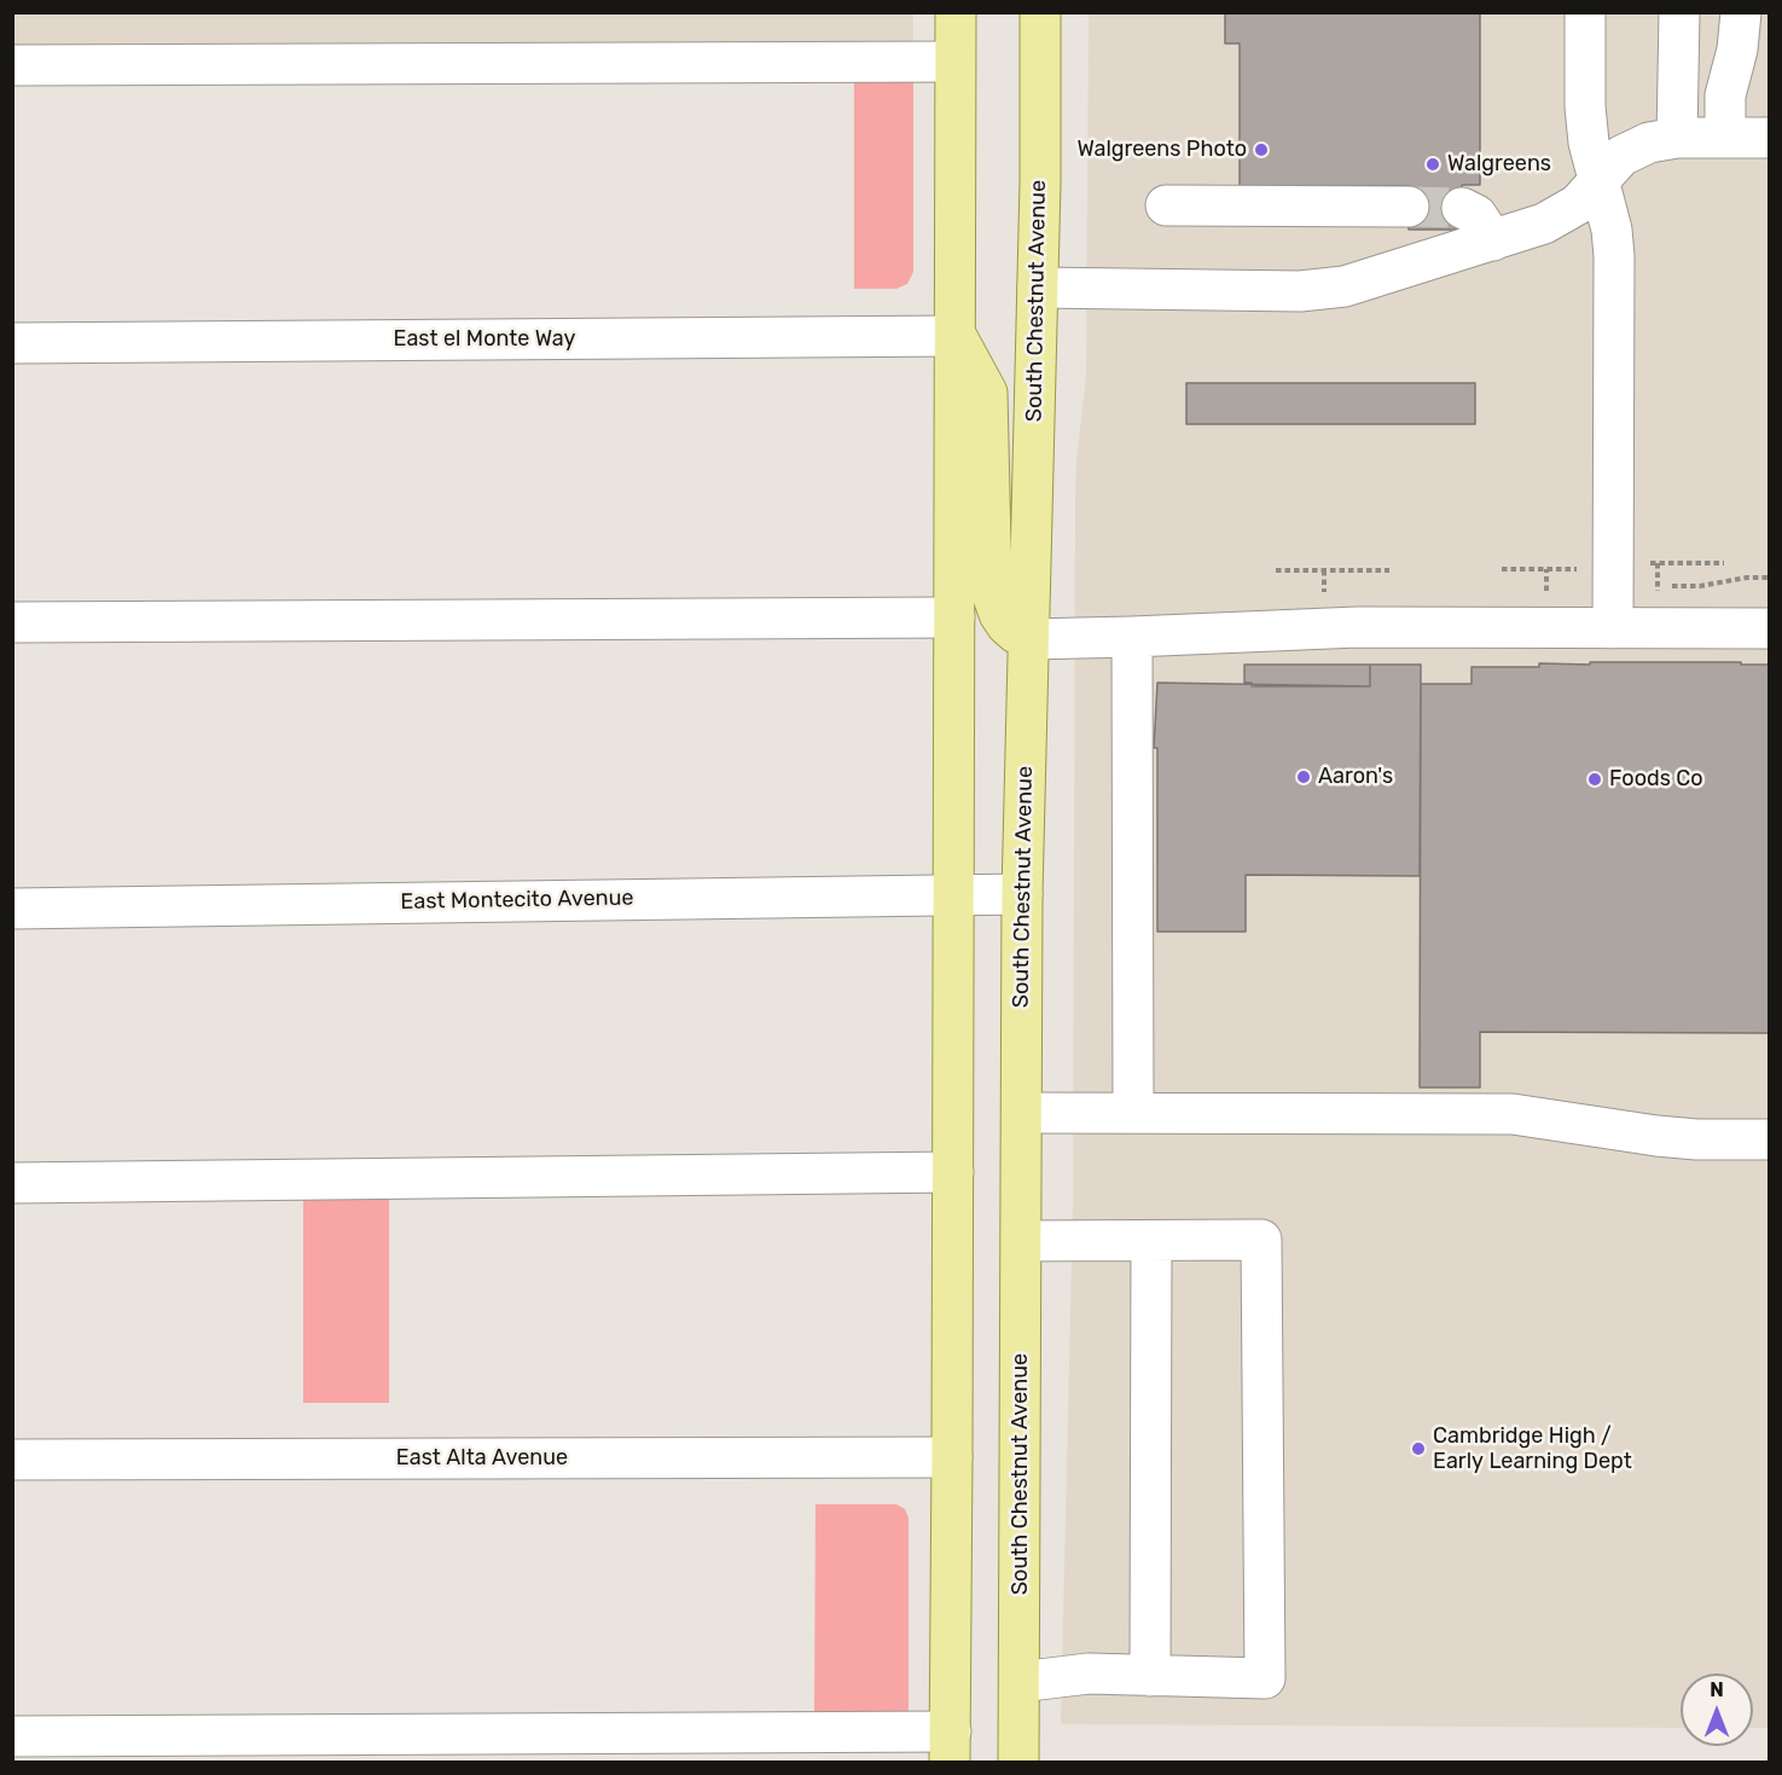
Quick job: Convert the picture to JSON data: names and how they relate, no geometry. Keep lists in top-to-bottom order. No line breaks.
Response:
{"streets":{"main road":["South Chestnut Avenue"],"street":["East el Monte Way","East Montecito Avenue","East Alta Avenue"]},"crossings":[["South Chestnut Avenue","East Montecito Avenue"]],"places":["Walgreens Photo","Walgreens","Aaron's","Foods Co","Cambridge High / Early Learning Dept"],"north":"top"}
